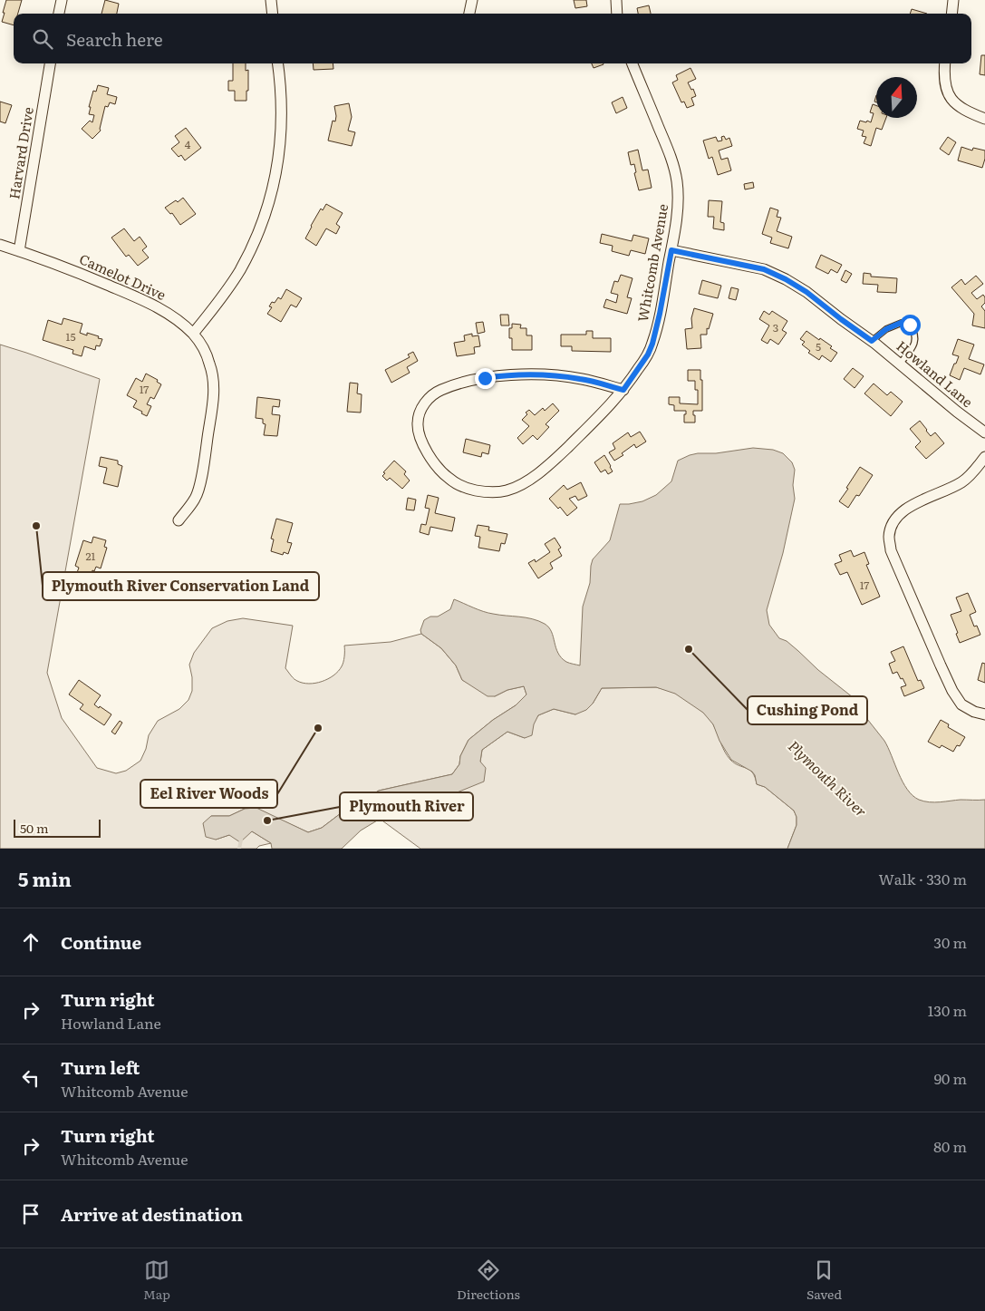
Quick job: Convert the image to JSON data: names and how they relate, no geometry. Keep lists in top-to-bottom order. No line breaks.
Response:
{"streets":{"street":["Harvard Drive","Whitcomb Avenue","Camelot Drive","Howland Lane"]},"crossings":[["Harvard Drive","Camelot Drive"],["Whitcomb Avenue","Howland Lane"]],"water":["Plymouth River"],"places":["Plymouth River Conservation Land","Cushing Pond","Eel River Woods","Plymouth River"],"house_numbers":["4","3","15","5","17","21","17"],"scale_bar":"50 m","north":"top","page":{"search":"Search here","scale":"50 m","heading":["5 min","Walk · 330 m"],"list":[["Continue","30 m"],["Turn right","Howland Lane","130 m"],["Turn left","Whitcomb Avenue","90 m"],["Turn right","Whitcomb Avenue","80 m"],"Arrive at destination"],"nav":["Map","Directions","Saved"]}}
